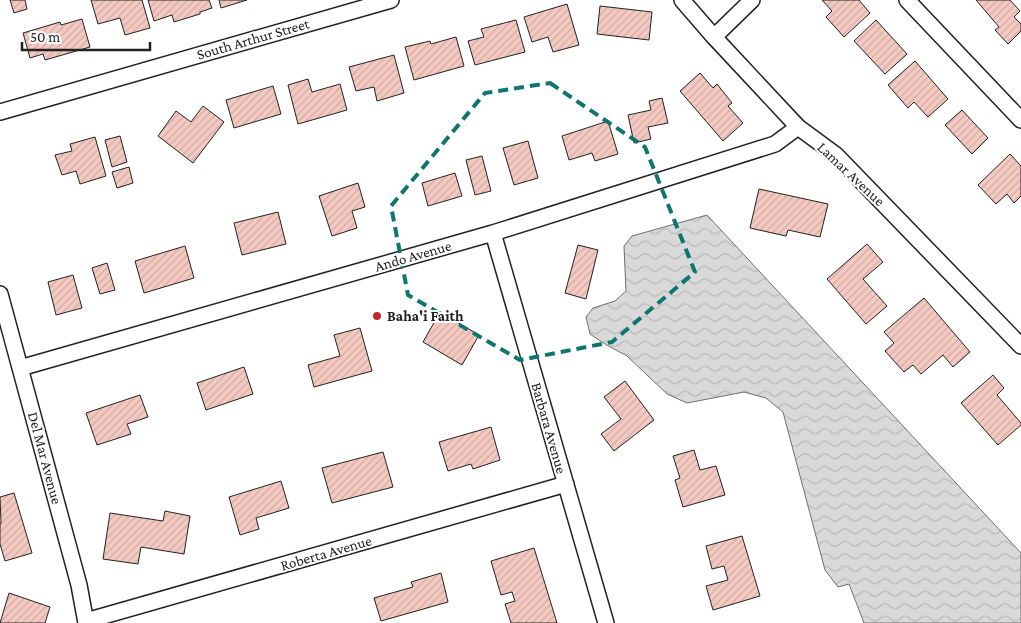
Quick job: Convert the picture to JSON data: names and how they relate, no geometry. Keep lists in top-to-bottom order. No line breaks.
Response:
{"streets":{"street":["South Arthur Street","Lamar Avenue","Ando Avenue","Barbara Avenue","Del Mar Avenue","Roberta Avenue"]},"crossings":[["Lamar Avenue","Ando Avenue"],["Ando Avenue","Barbara Avenue"],["Ando Avenue","Del Mar Avenue"],["Barbara Avenue","Roberta Avenue"],["Del Mar Avenue","Roberta Avenue"]],"places":["Baha'i Faith"],"scale_bar":"50 m"}
